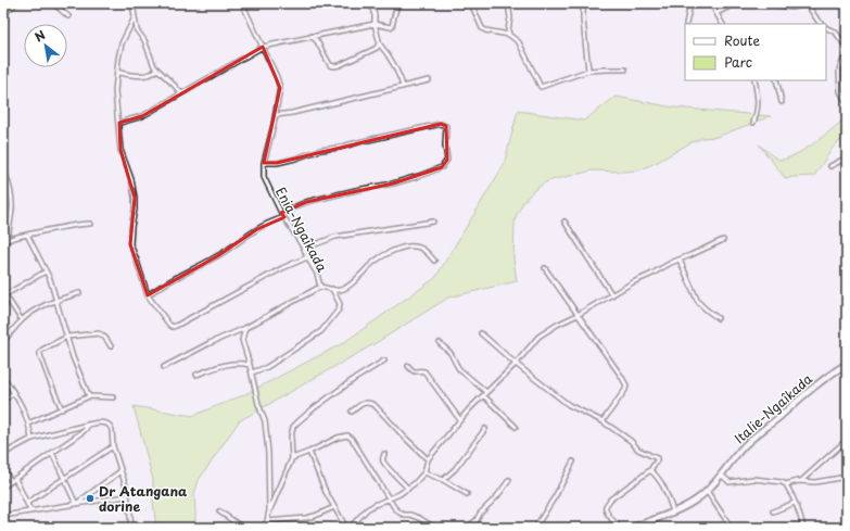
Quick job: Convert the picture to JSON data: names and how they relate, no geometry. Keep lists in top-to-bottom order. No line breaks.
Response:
{"streets":{"street":["Enia-Ngaîkada","Italie-Ngaîkada"]},"places":["Dr Atangana dorine"],"legend":["Route","Parc"],"north":"top left"}
